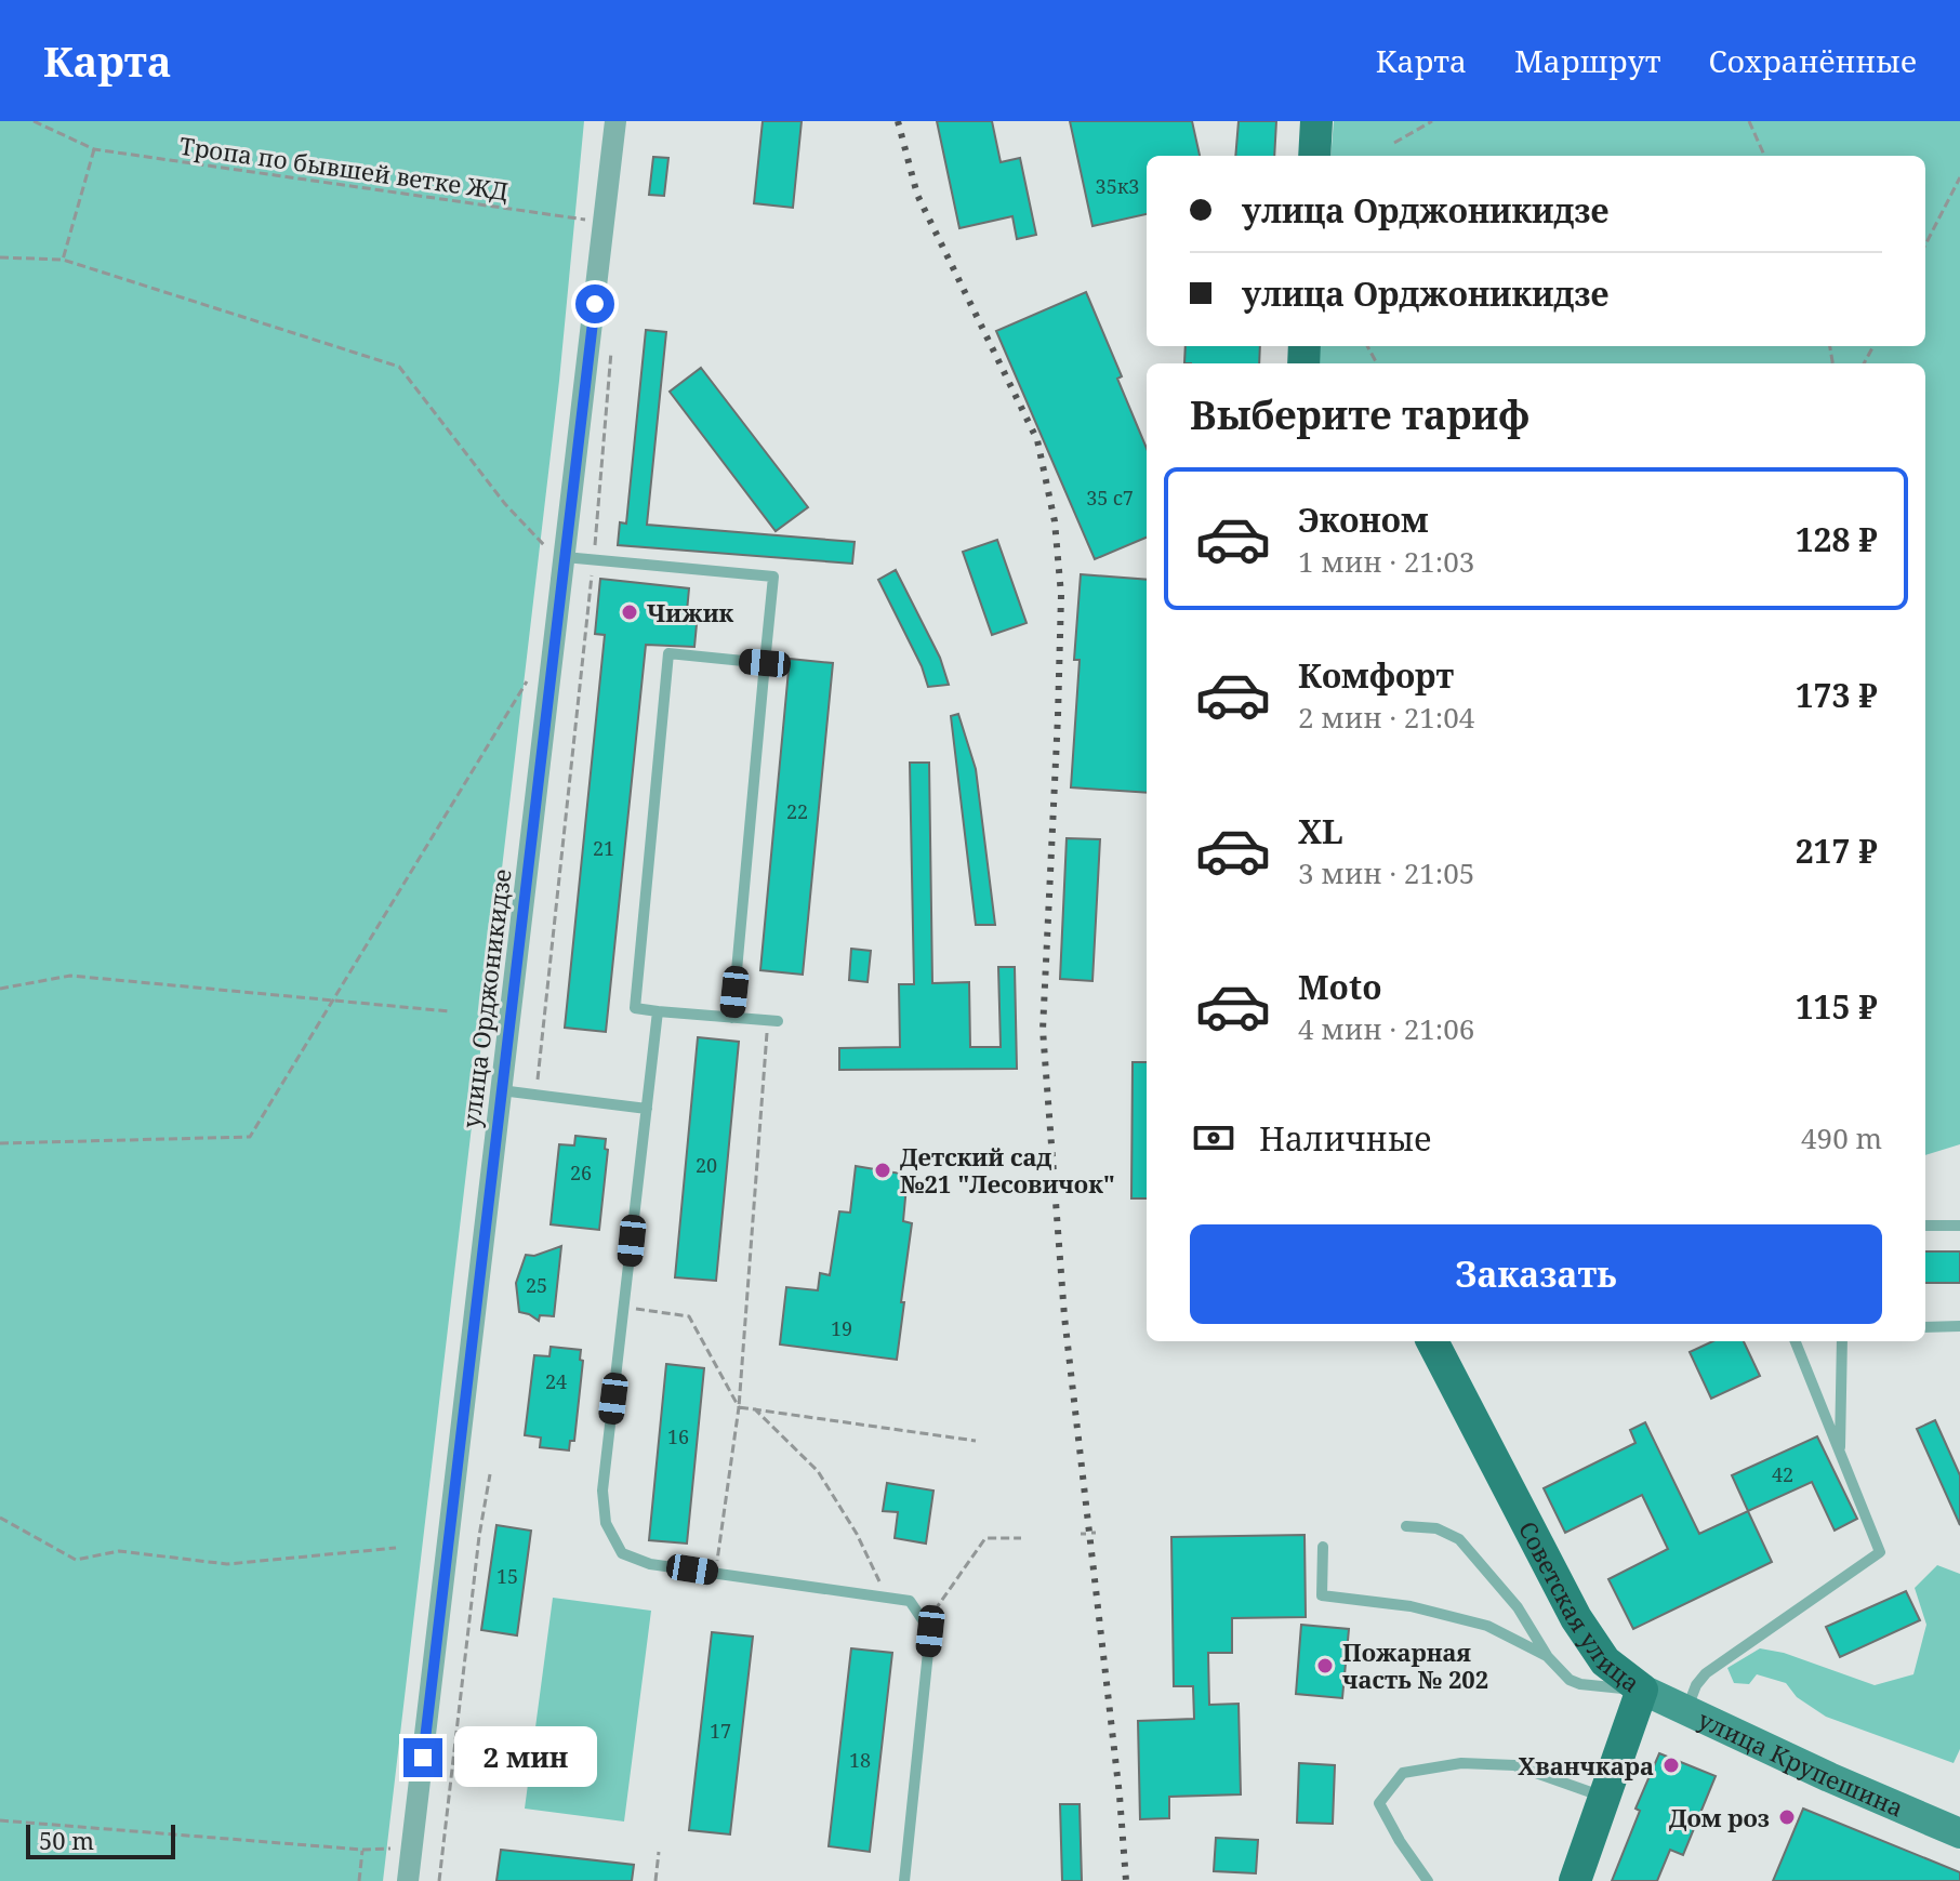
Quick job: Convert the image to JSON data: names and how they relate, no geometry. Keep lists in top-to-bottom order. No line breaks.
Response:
{"streets":{"main road":["Советская улица","улица Крупешина"],"street":["улица Орджоникидзе"],"path":["Тропа по бывшей ветке ЖД"]},"crossings":[["Тропа по бывшей ветке ЖД","улица Орджоникидзе"],["Советская улица","улица Крупешина"]],"places":["Чижик","Детский сад №21 \"Лесовичок\"","Пожарная часть № 202","Хванчкара","Дом роз"],"house_numbers":["35к3","35 с7","22","21","20","26","25","19","24","16","42","15","17","18"],"scale_bar":"50 m","page":{"header":"Карта","nav":["Карта","Маршрут","Сохранённые"],"banner":["улица Орджоникидзе","улица Орджоникидзе"],"heading":"Выберите тариф","list":[{"name":"Эконом","note":"1 мин · 21:03","value":"128 ₽"},{"name":"Комфорт","note":"2 мин · 21:04","value":"173 ₽"},{"name":"XL","note":"3 мин · 21:05","value":"217 ₽"},{"name":"Moto","note":"4 мин · 21:06","value":"115 ₽"}],"pay":["Наличные","490 m"],"buttons":"Заказать","bubble":"2 мин","scale":"50 m"}}
